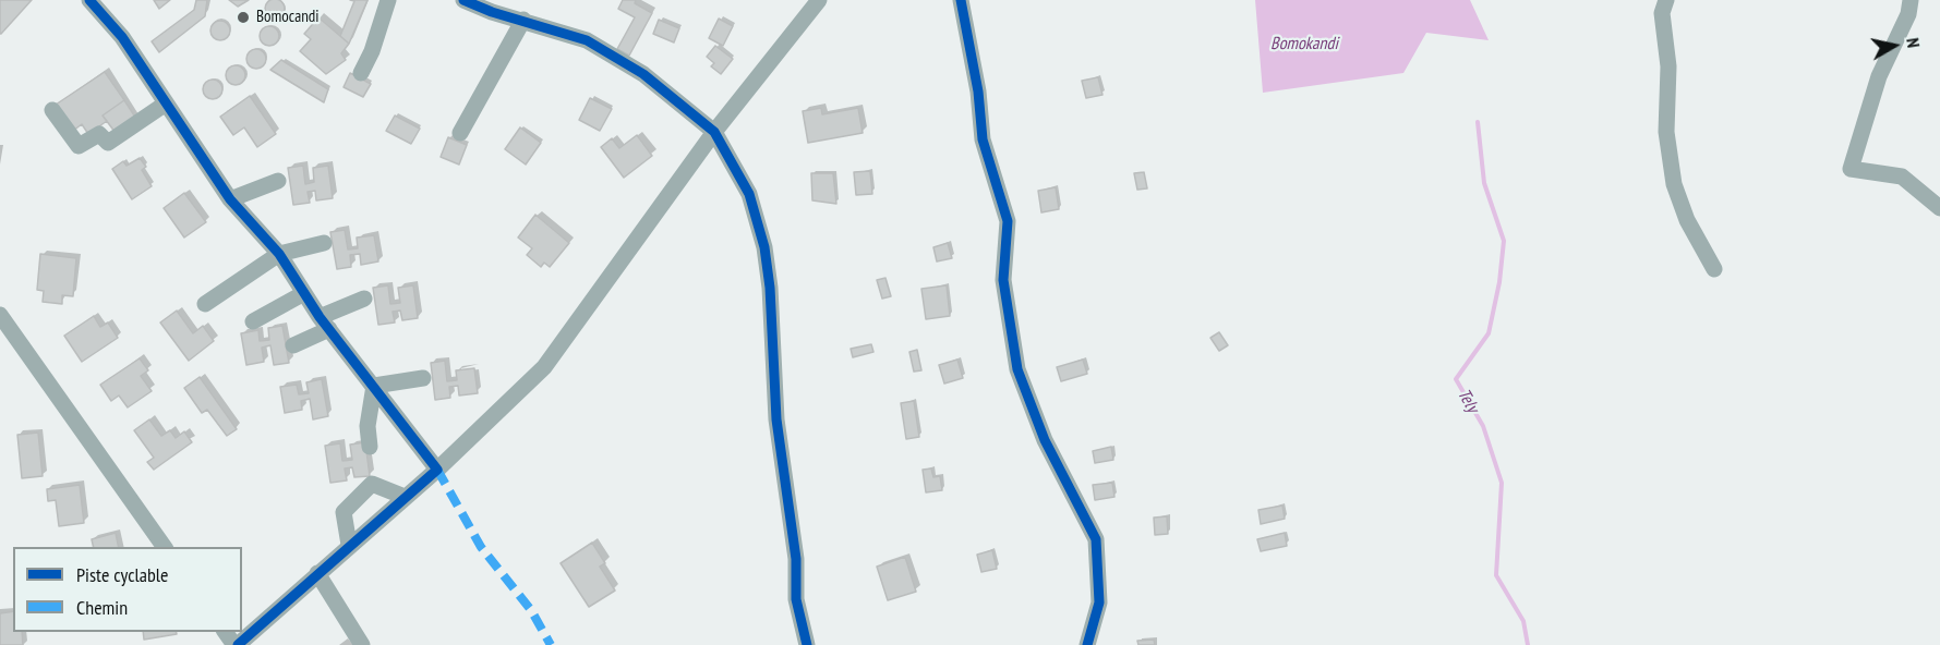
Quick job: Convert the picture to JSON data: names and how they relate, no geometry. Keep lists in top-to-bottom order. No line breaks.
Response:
{"water":["Bomokandi","Tely"],"places":["Bomocandi"],"legend":["Piste cyclable","Chemin"],"north":"right"}
